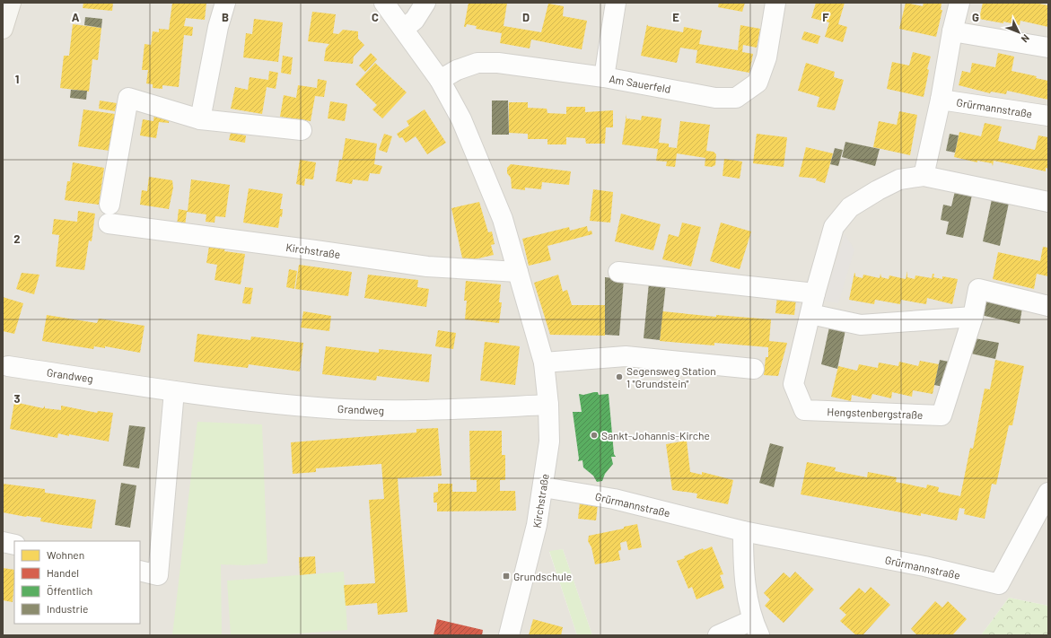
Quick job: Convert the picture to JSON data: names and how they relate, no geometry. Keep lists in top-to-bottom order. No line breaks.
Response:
{"streets":{"street":["Am Sauerfeld","Grürmannstraße","Kirchstraße","Grandweg","Hengstenbergstraße"]},"crossings":[["Am Sauerfeld","Kirchstraße"],["Grürmannstraße","Kirchstraße"],["Kirchstraße","Grandweg"]],"places":{"other":["Segensweg Station 1 \"Grundstein\"","Sankt-Johannis-Kirche"],"transit":["Grundschule"]},"legend":["Wohnen","Handel","Öffentlich","Industrie"],"north":"bottom right","grid":{"columns":["A","B","C","D","E","F","G"],"rows":["1","2","3"]}}
